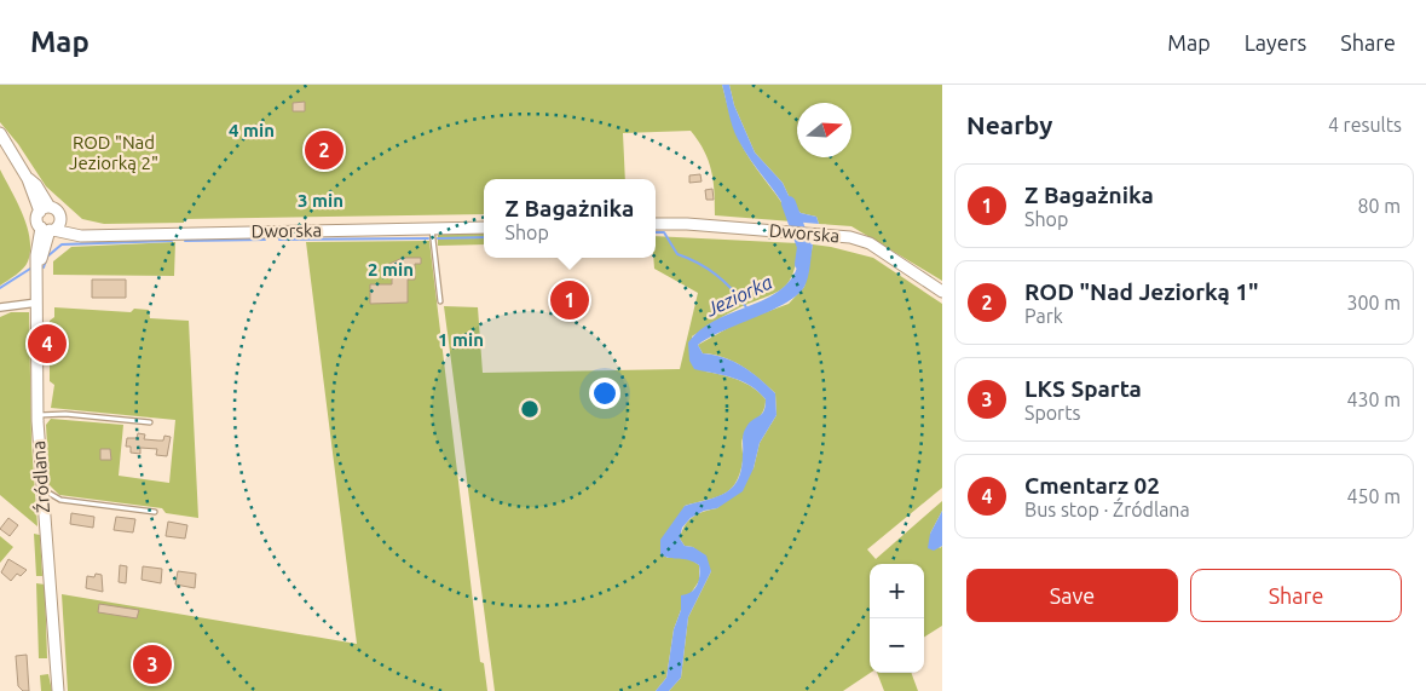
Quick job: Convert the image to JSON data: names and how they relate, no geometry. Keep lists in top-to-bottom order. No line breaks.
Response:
{"streets":{"street":["Dworska","Źródlana"]},"crossings":[["Dworska","Źródlana"]],"water":["Jeziorka"],"parks":["ROD \"Nad Jeziorką 2\""],"north":"right","page":{"header":"Map","nav":["Map","Layers","Share"],"heading":["Nearby","4 results"],"pins":["2","1","4","3"],"list":[{"mark":"1","name":"Z Bagażnika","note":"Shop","value":"80 m"},{"mark":"2","name":"ROD \"Nad Jeziorką 1\"","note":"Park","value":"300 m"},{"mark":"3","name":"LKS Sparta","note":"Sports","value":"430 m"},{"mark":"4","name":"Cmentarz 02","note":"Bus stop · Źródlana","value":"450 m"}],"popup":["Z Bagażnika","Shop"],"buttons":["Save","Share"],"map_buttons":["+","−"]},"rings":["4 min","3 min","2 min","1 min"]}
